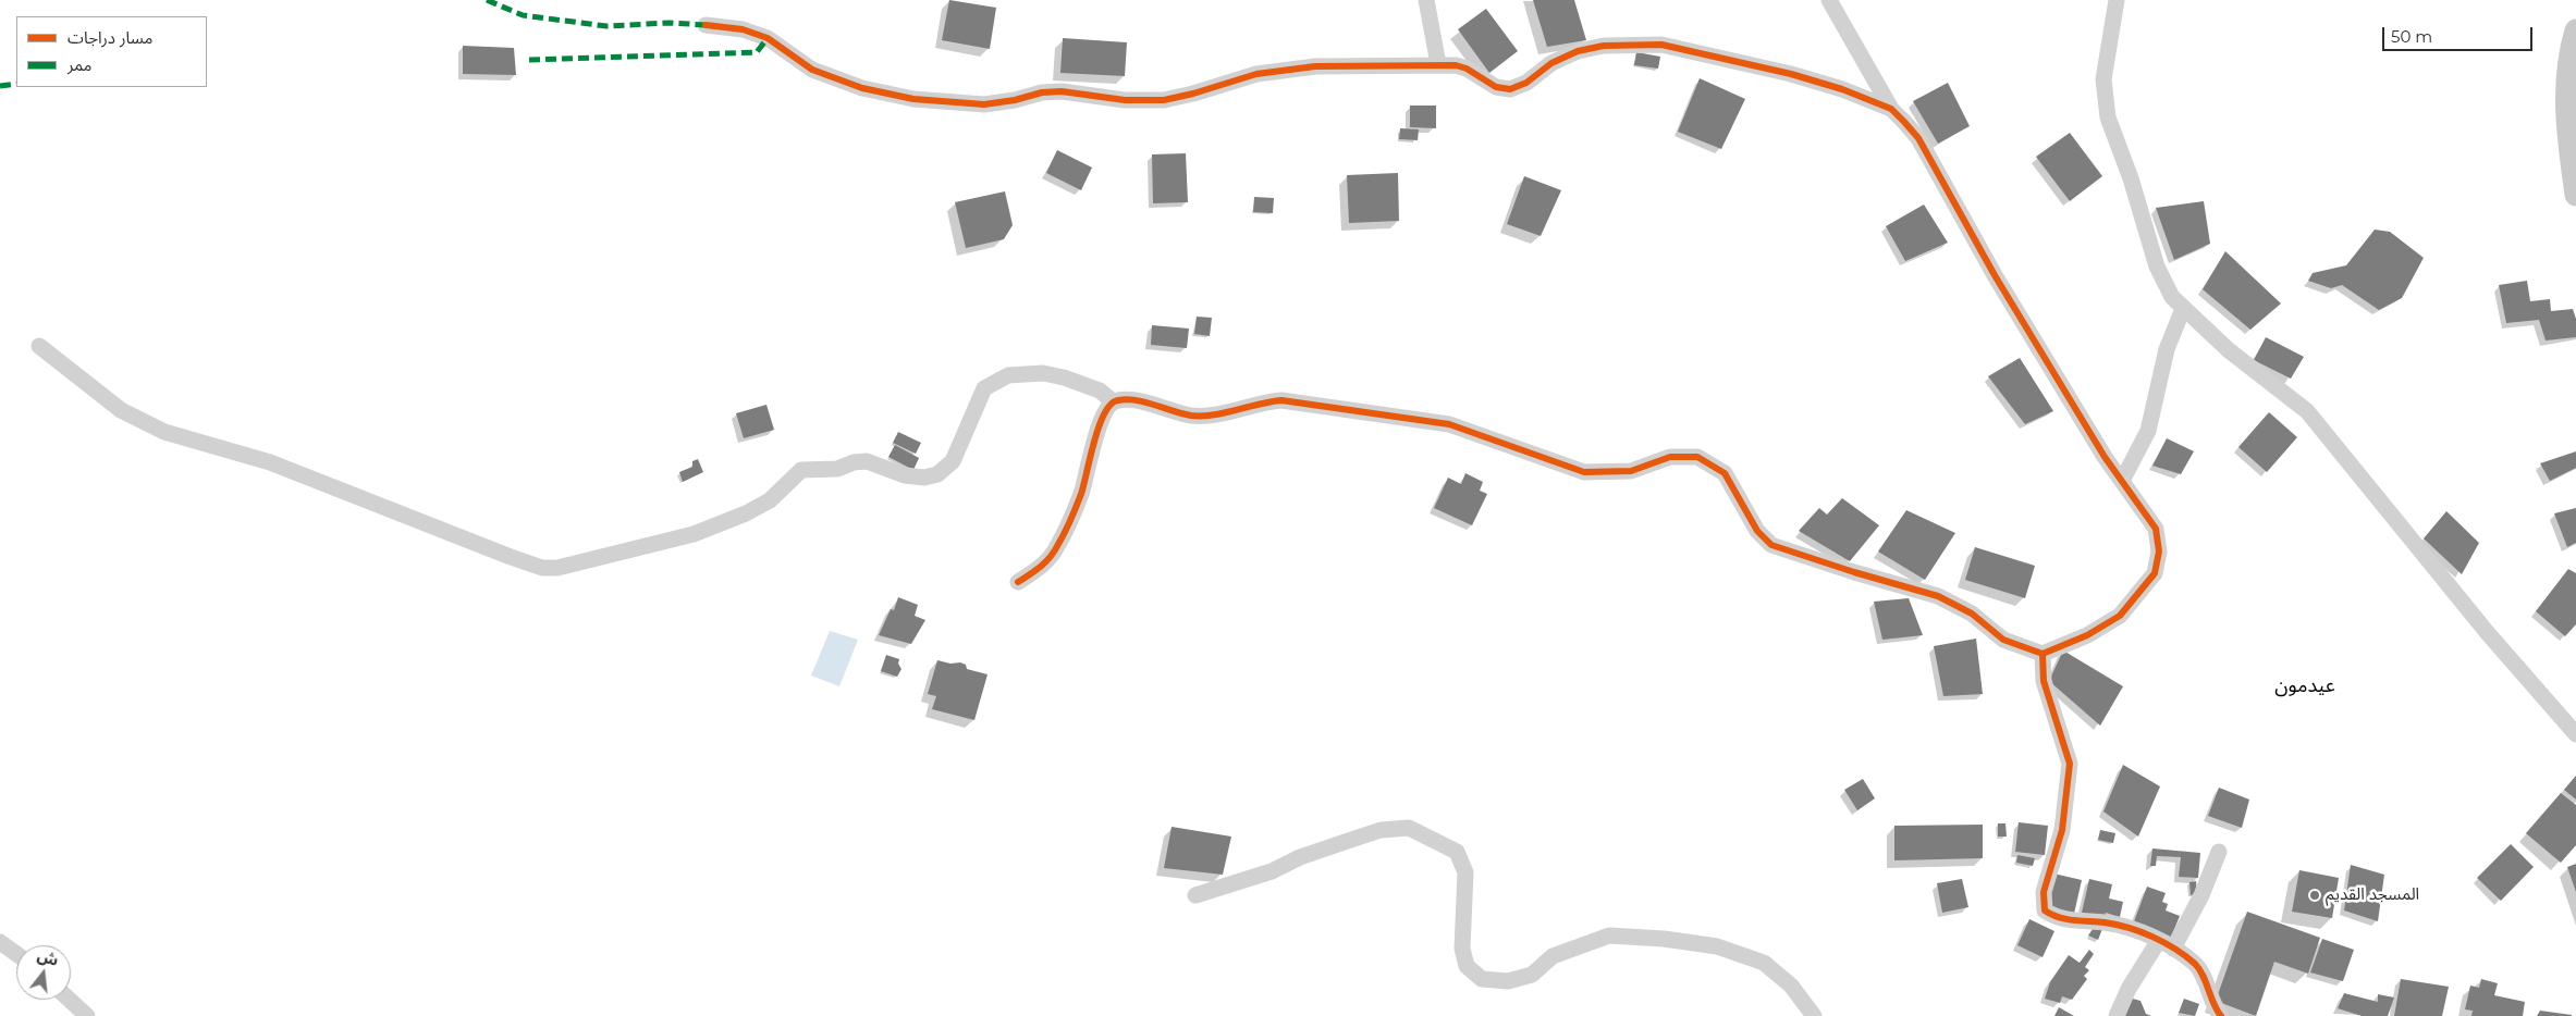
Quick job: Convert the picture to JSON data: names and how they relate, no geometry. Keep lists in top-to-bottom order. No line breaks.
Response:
{"districts":["عيدمون"],"places":["المسجد القديم"],"legend":["مسار دراجات","ممر"],"scale_bar":"50 m","north":"top"}
